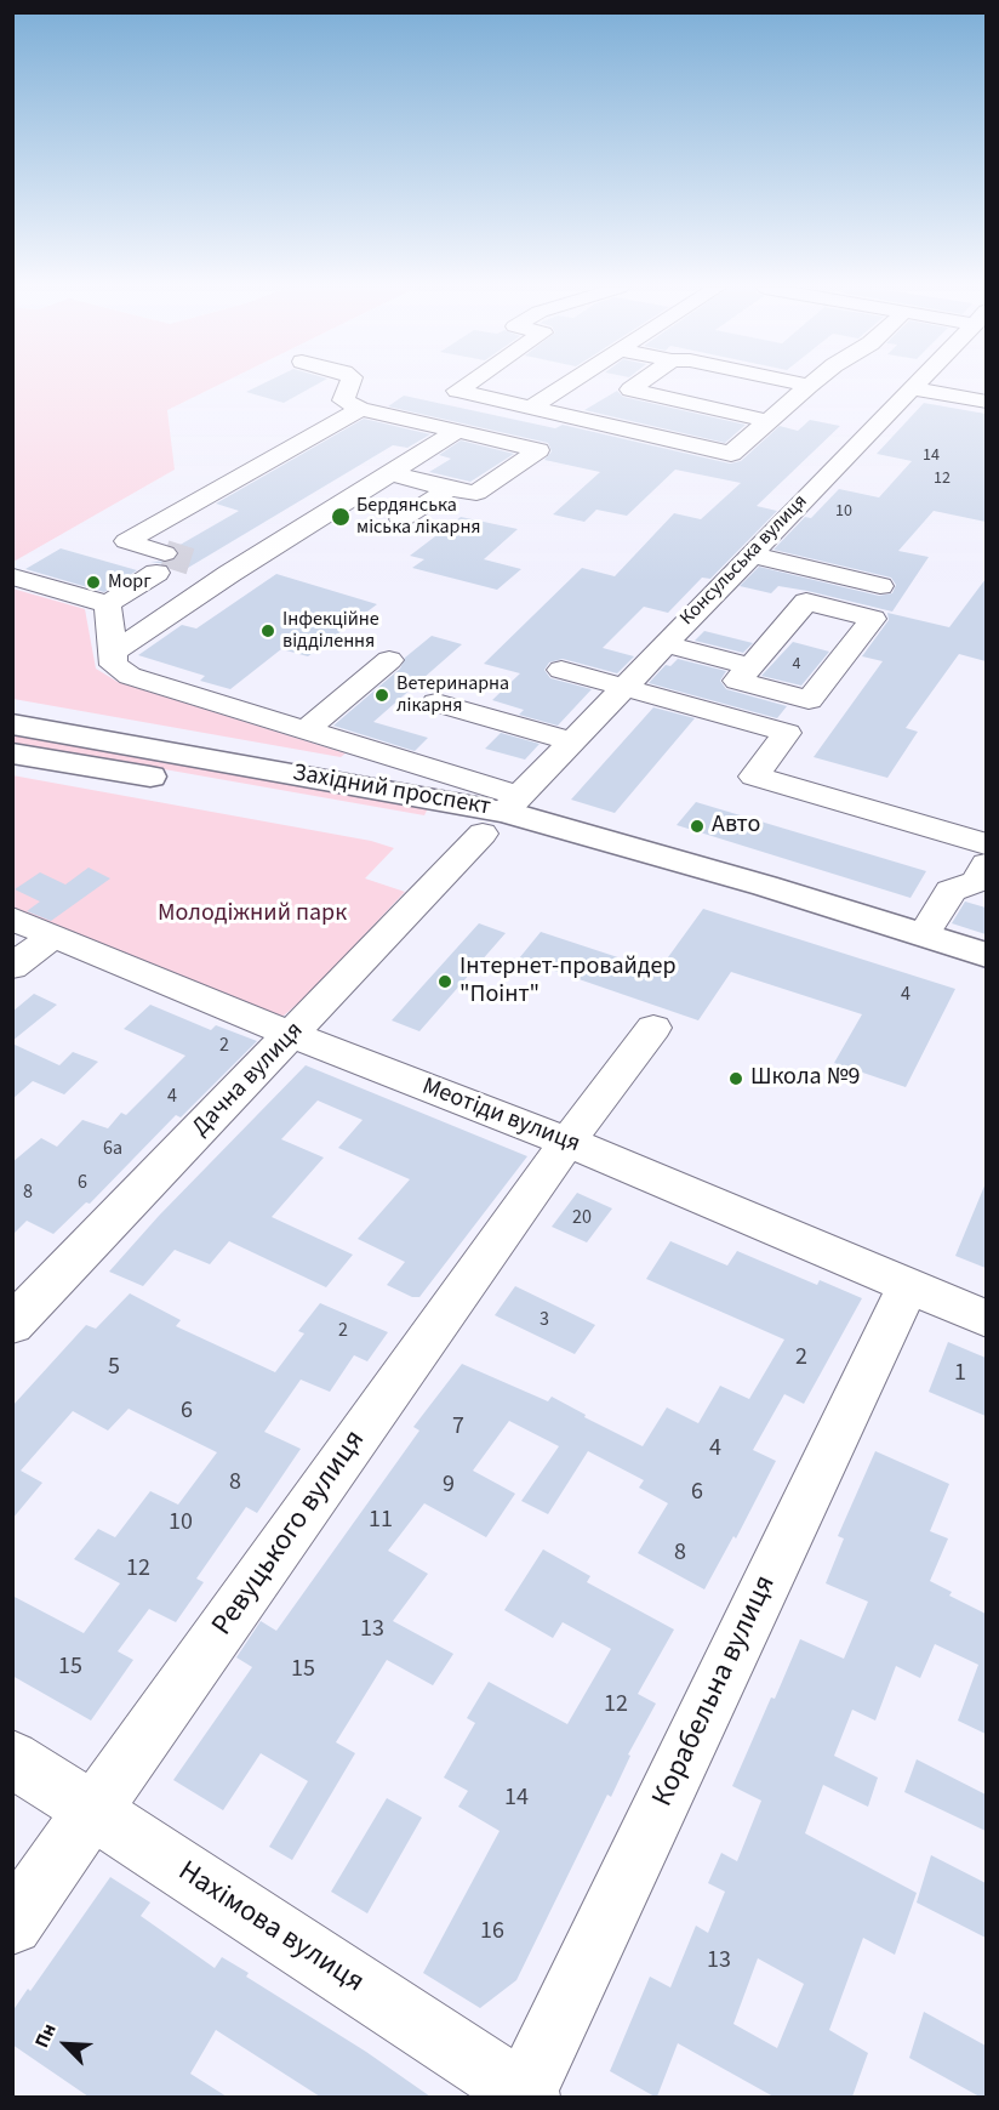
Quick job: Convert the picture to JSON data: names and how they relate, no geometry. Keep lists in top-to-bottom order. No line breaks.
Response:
{"streets":{"main road":["Західний проспект"],"street":["Консульська вулиця","Дачна вулиця","Меотіди вулиця","Ревуцького вулиця","Корабельна вулиця","Нахімова вулиця"]},"crossings":[["Консульська вулиця","Західний проспект"],["Консульська вулиця","Дачна вулиця"],["Західний проспект","Дачна вулиця"],["Дачна вулиця","Меотіди вулиця"],["Меотіди вулиця","Ревуцького вулиця"],["Меотіди вулиця","Корабельна вулиця"],["Ревуцького вулиця","Нахімова вулиця"],["Корабельна вулиця","Нахімова вулиця"]],"parks":["Молодіжний парк"],"places":["Бердянська міська лікарня","Морг","Інфекційне відділення","Ветеринарна лікарня","Авто","Інтернет-провайдер \"Поінт\"","Школа №9"],"house_numbers":["14","12","10","4","4","2","4","6а","6","8","20","3","2","2","5","1","6","7","4","8","9","6","11","10","8","12","13","15","15","12","14","16","13"],"north":"top left"}
